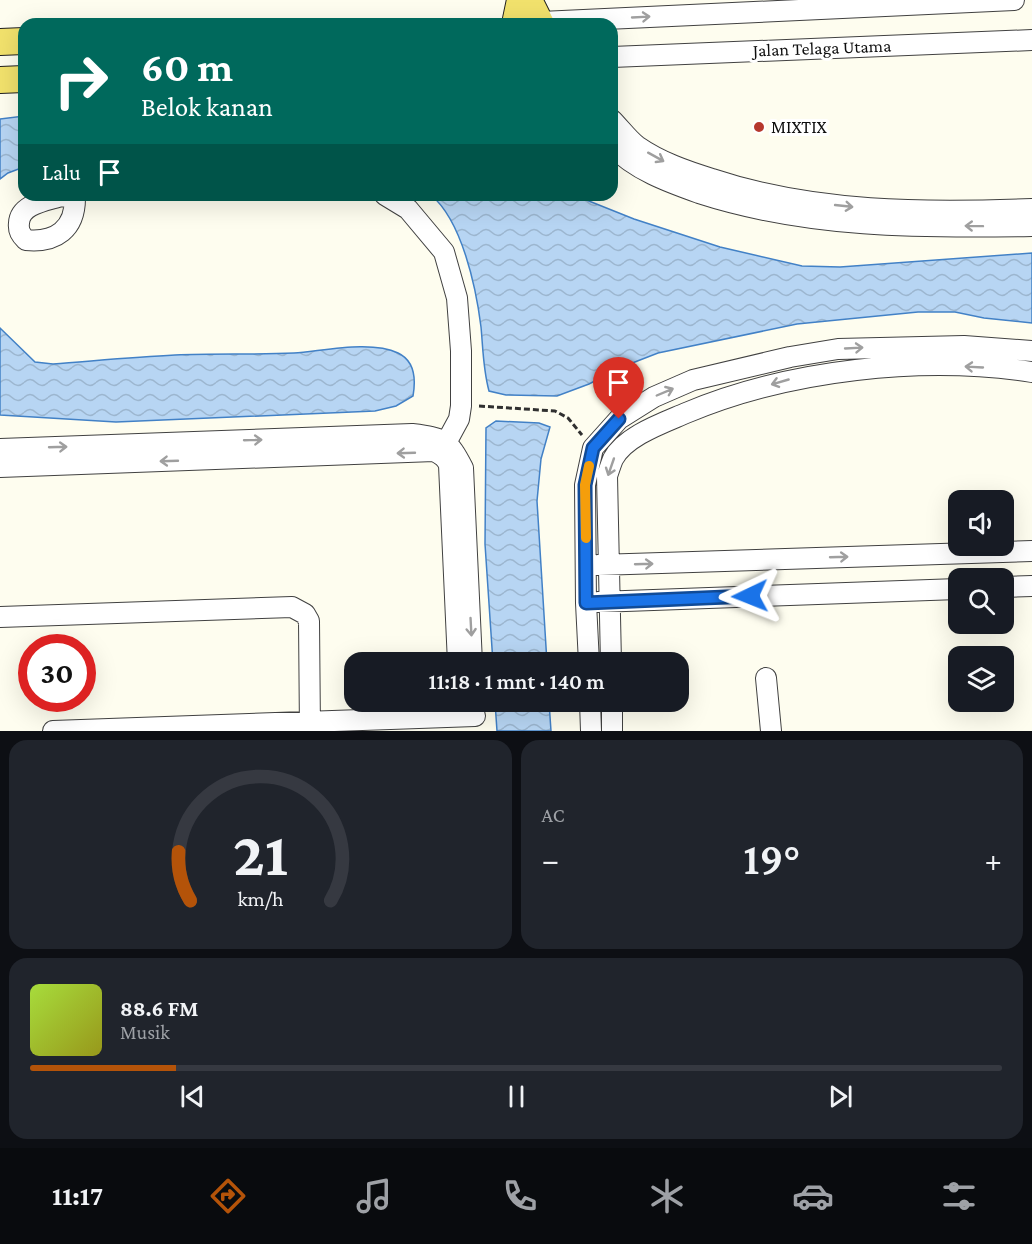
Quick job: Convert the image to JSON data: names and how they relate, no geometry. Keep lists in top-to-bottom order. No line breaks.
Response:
{"streets":{"street":["Jalan Telaga Utama"]},"places":["MIXTIX"],"page":{"turn":["60 m","Belok kanan"],"then":"Lalu","limit":"30","trip":"11:18 · 1 mnt · 140 m","tile":"AC","heat":["−","19°","+"],"song":["88.6 FM","Musik"],"tabs":"11:17","gauge":["21","km/h"]}}
